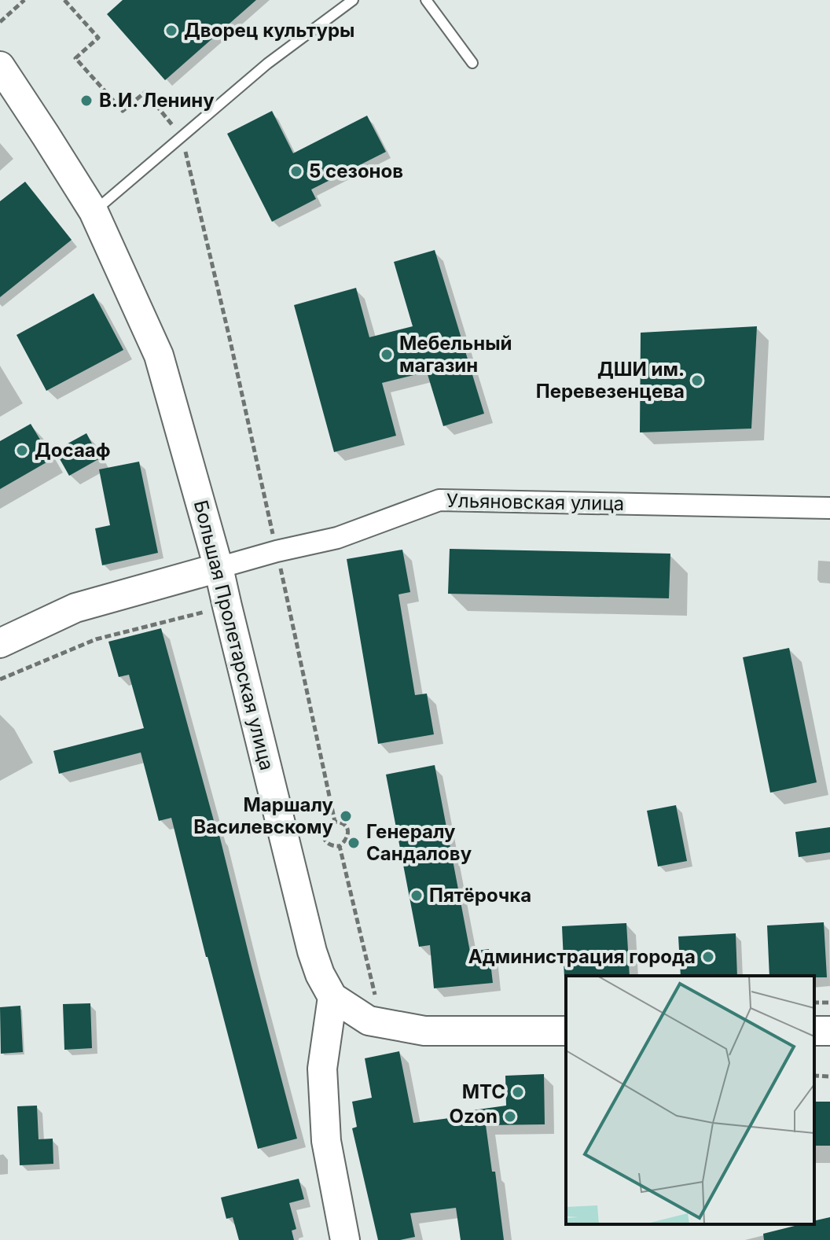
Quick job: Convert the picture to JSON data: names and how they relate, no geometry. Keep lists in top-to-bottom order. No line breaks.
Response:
{"streets":{"main road":["Ульяновская улица","Большая Пролетарская улица"]},"crossings":[["Ульяновская улица","Большая Пролетарская улица"]],"places":["Дворец культуры","В.И. Ленину","5 сезонов","Мебельный магазин","ДШИ им. Перевезенцева","Досааф","Маршалу Василевскому","Генералу Сандалову","Пятёрочка","Администрация города","МТС","Ozon"]}
